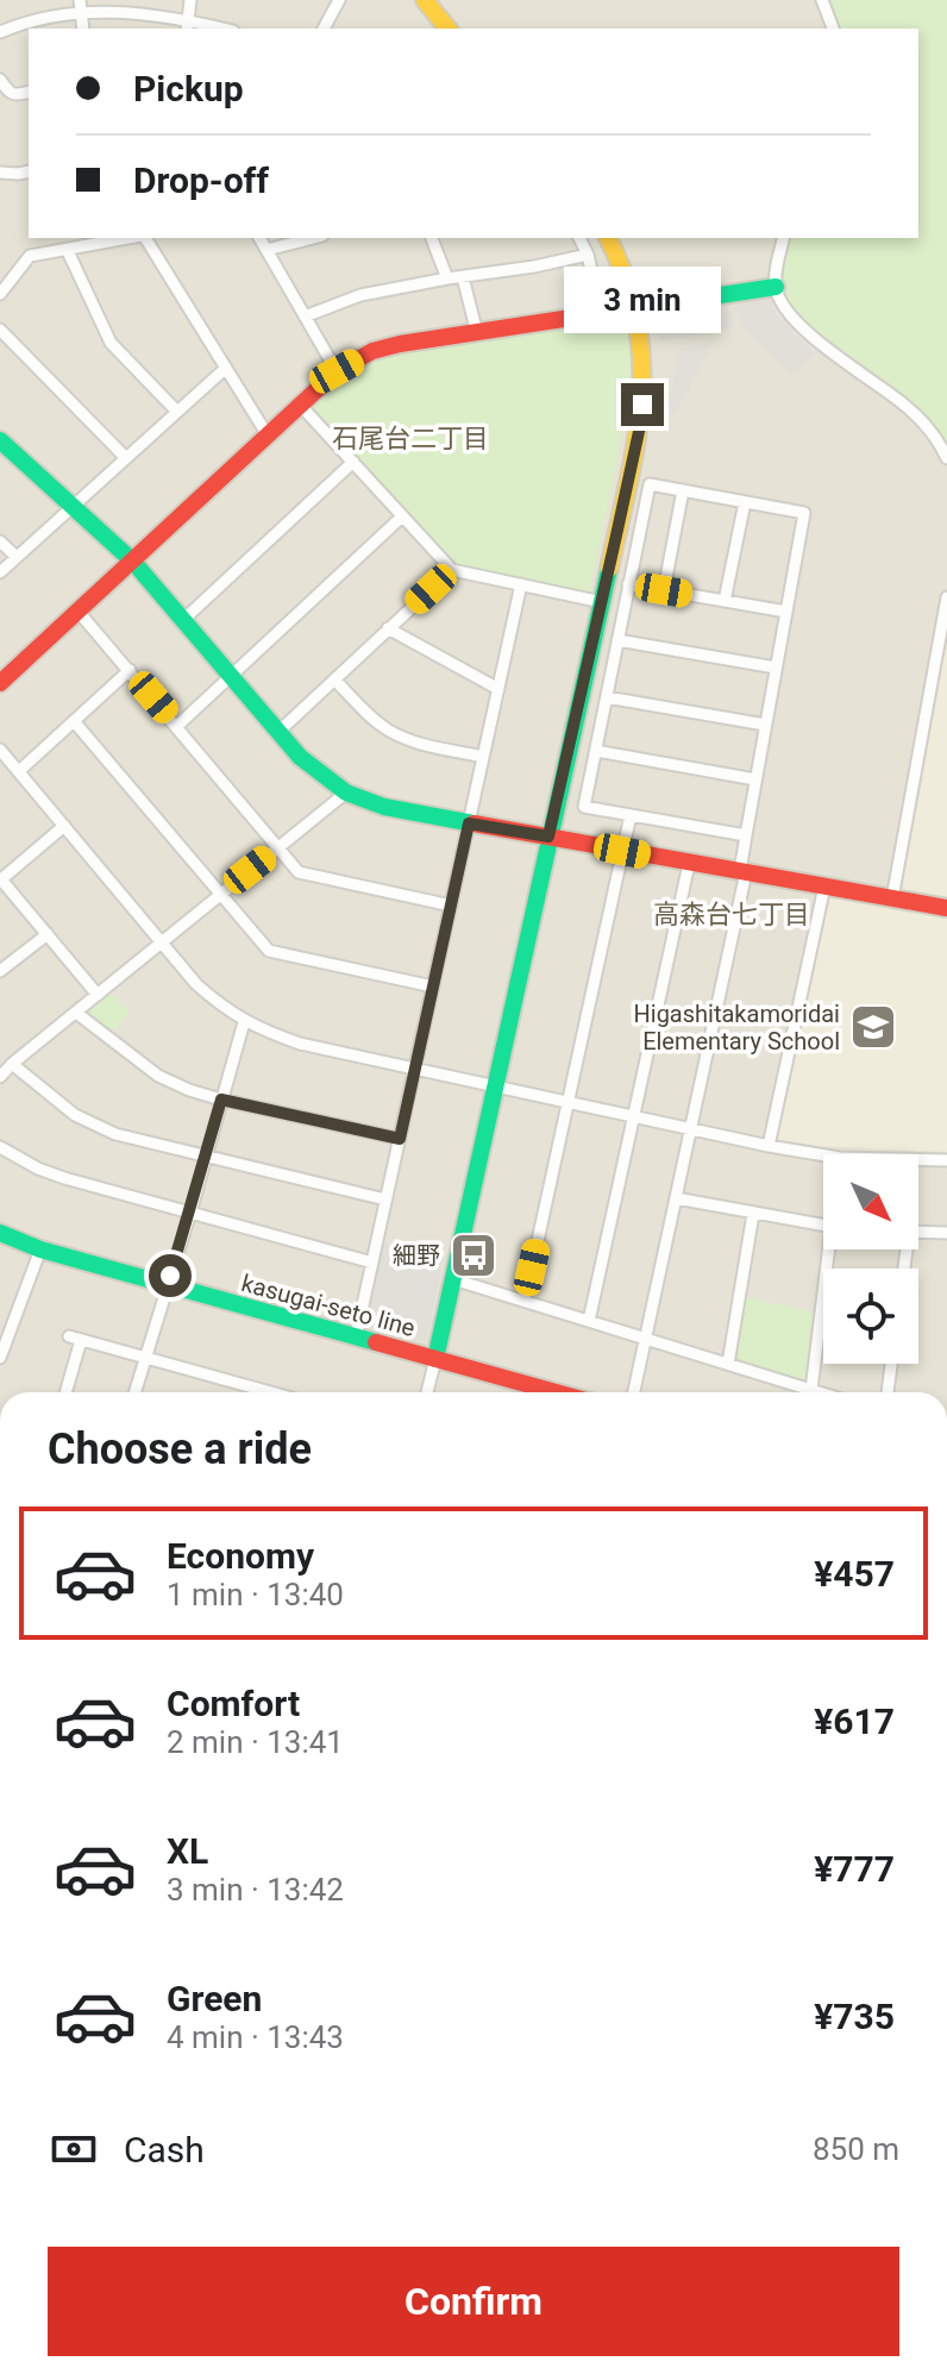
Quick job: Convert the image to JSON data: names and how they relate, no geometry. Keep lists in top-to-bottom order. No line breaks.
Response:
{"streets":{"street":["kasugai-seto line"]},"districts":["石尾台二丁目","高森台七丁目"],"places":{"school or university":["Higashitakamoridai Elementary School"],"bus stop":["細野"]},"north":"bottom right","page":{"banner":["Pickup","Drop-off"],"bubble":"3 min","heading":"Choose a ride","list":[{"name":"Economy","note":"1 min · 13:40","value":"¥457"},{"name":"Comfort","note":"2 min · 13:41","value":"¥617"},{"name":"XL","note":"3 min · 13:42","value":"¥777"},{"name":"Green","note":"4 min · 13:43","value":"¥735"}],"pay":["Cash","850 m"],"buttons":"Confirm"}}
